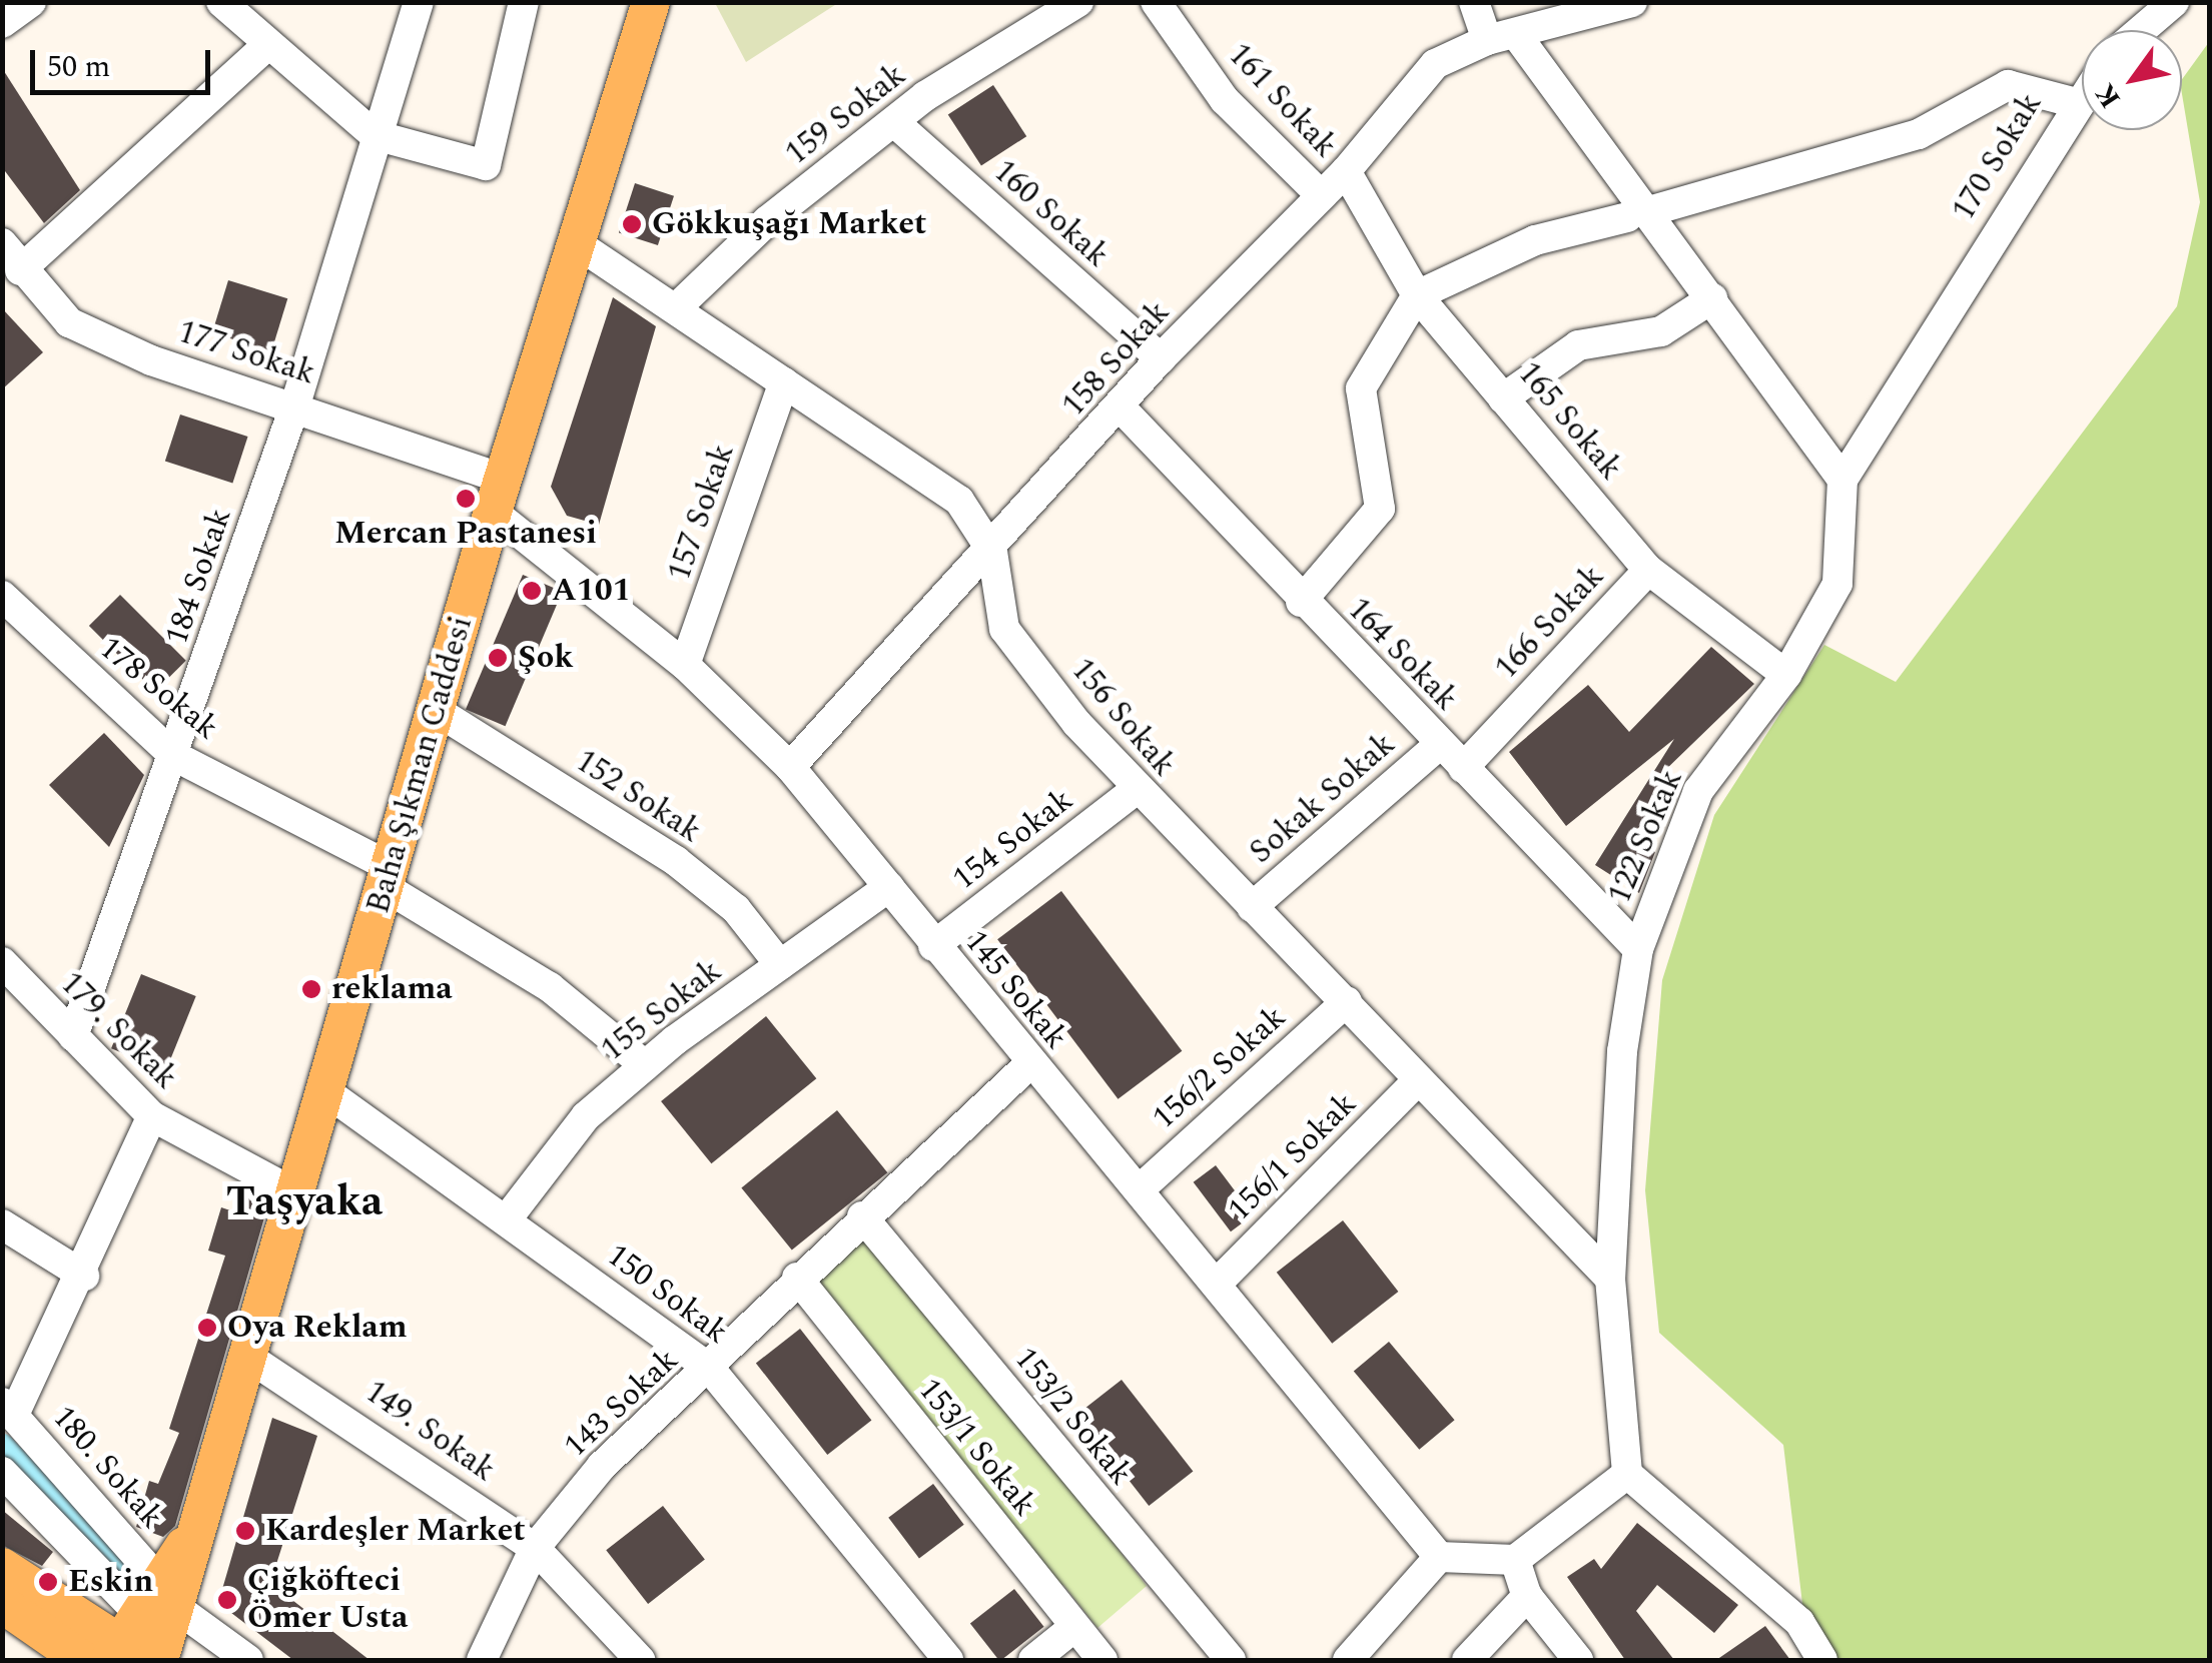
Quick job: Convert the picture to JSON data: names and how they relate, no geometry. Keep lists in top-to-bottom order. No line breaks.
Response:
{"streets":{"main road":["Baha Şıkman Caddesi"],"street":["161 Sokak","159 Sokak","170 Sokak","160 Sokak","177 Sokak","158 Sokak","165 Sokak","157 Sokak","184 Sokak","166 Sokak","164 Sokak","178 Sokak","156 Sokak","152 Sokak","Sokak Sokak","122 Sokak","154 Sokak","145 Sokak","155 Sokak","179. Sokak","156/2 Sokak","156/1 Sokak","150 Sokak","143 Sokak","153/2 Sokak","149. Sokak","153/1 Sokak","180. Sokak"]},"crossings":[["161 Sokak","158 Sokak"],["159 Sokak","160 Sokak"],["159 Sokak","156 Sokak"],["170 Sokak","165 Sokak"],["170 Sokak","122 Sokak"],["160 Sokak","158 Sokak"],["177 Sokak","184 Sokak"],["177 Sokak","Baha Şıkman Caddesi"],["177 Sokak","145 Sokak"],["158 Sokak","165 Sokak"],["158 Sokak","164 Sokak"],["158 Sokak","156 Sokak"],["158 Sokak","145 Sokak"],["165 Sokak","166 Sokak"],["165 Sokak","122 Sokak"],["157 Sokak","156 Sokak"],["157 Sokak","145 Sokak"],["184 Sokak","178 Sokak"],["184 Sokak","179. Sokak"],["166 Sokak","164 Sokak"],["164 Sokak","Sokak Sokak"],["164 Sokak","122 Sokak"],["178 Sokak","Baha Şıkman Caddesi"],["178 Sokak","155 Sokak"],["156 Sokak","Baha Şıkman Caddesi"],["156 Sokak","Sokak Sokak"],["156 Sokak","122 Sokak"],["156 Sokak","154 Sokak"],["156 Sokak","156/2 Sokak"],["156 Sokak","156/1 Sokak"],["Baha Şıkman Caddesi","152 Sokak"],["Baha Şıkman Caddesi","145 Sokak"],["Baha Şıkman Caddesi","179. Sokak"],["Baha Şıkman Caddesi","150 Sokak"],["Baha Şıkman Caddesi","149. Sokak"],["Baha Şıkman Caddesi","180. Sokak"],["152 Sokak","155 Sokak"],["154 Sokak","145 Sokak"],["145 Sokak","155 Sokak"],["145 Sokak","156/2 Sokak"],["145 Sokak","156/1 Sokak"],["145 Sokak","143 Sokak"],["155 Sokak","150 Sokak"],["150 Sokak","143 Sokak"],["143 Sokak","153/2 Sokak"],["143 Sokak","149. Sokak"],["143 Sokak","153/1 Sokak"]],"districts":["Taşyaka"],"places":["Gökkuşağı Market","Mercan Pastanesi","A101","Şok","reklama","Oya Reklam","Kardeşler Market","Eskin","Çiğköfteci Ömer Usta"],"scale_bar":"50 m","north":"bottom left"}
